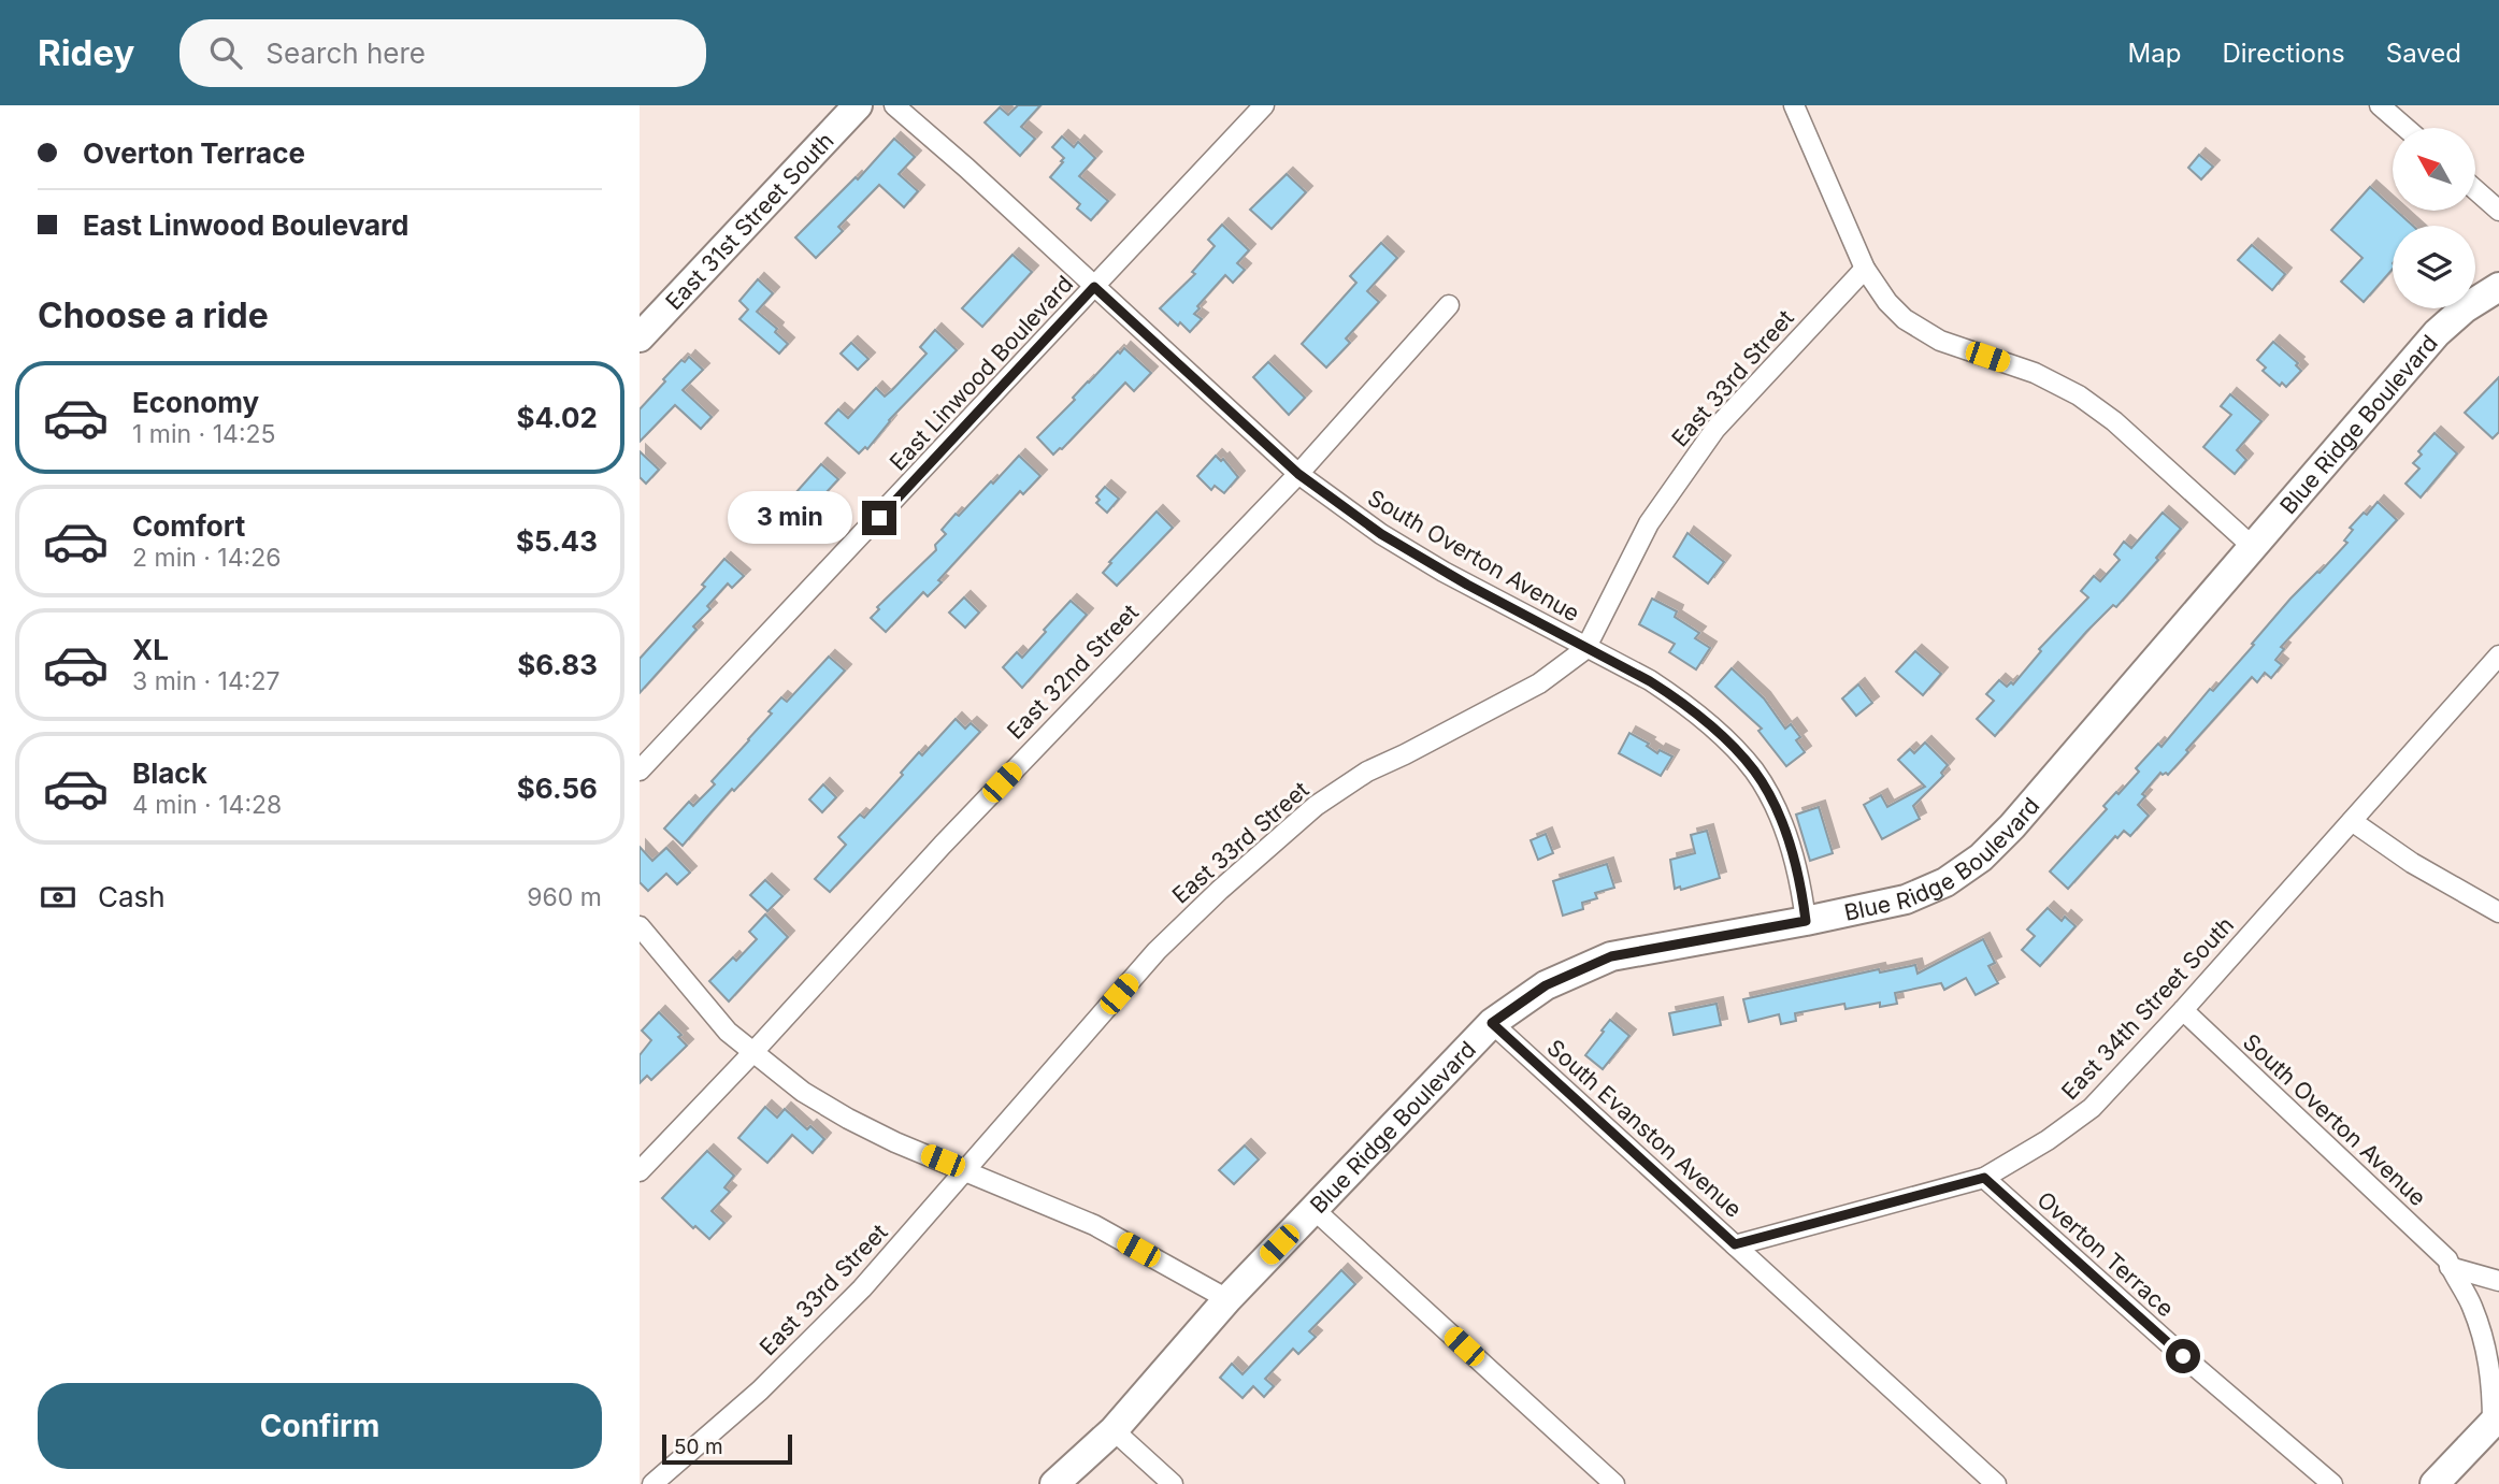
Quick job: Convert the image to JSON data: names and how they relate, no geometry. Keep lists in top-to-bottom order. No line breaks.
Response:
{"streets":{"street":["East 31st Street South","East Linwood Boulevard","East 33rd Street","Blue Ridge Boulevard","South Overton Avenue","East 32nd Street","East 34th Street South","South Evanston Avenue","Overton Terrace"]},"crossings":[["East Linwood Boulevard","South Overton Avenue"],["East 33rd Street","South Overton Avenue"],["Blue Ridge Boulevard","South Overton Avenue"],["Blue Ridge Boulevard","South Evanston Avenue"],["South Overton Avenue","East 32nd Street"],["South Overton Avenue","East 34th Street South"],["East 34th Street South","South Evanston Avenue"],["East 34th Street South","Overton Terrace"]],"scale_bar":"50 m","north":"top left","page":{"header":"Ridey","search":"Search here","nav":["Map","Directions","Saved"],"banner":["Overton Terrace","East Linwood Boulevard"],"heading":"Choose a ride","list":[{"name":"Economy","note":"1 min · 14:25","value":"$4.02"},{"name":"Comfort","note":"2 min · 14:26","value":"$5.43"},{"name":"XL","note":"3 min · 14:27","value":"$6.83"},{"name":"Black","note":"4 min · 14:28","value":"$6.56"}],"bubble":"3 min","pay":["Cash","960 m"],"buttons":"Confirm","scale":"50 m"}}
